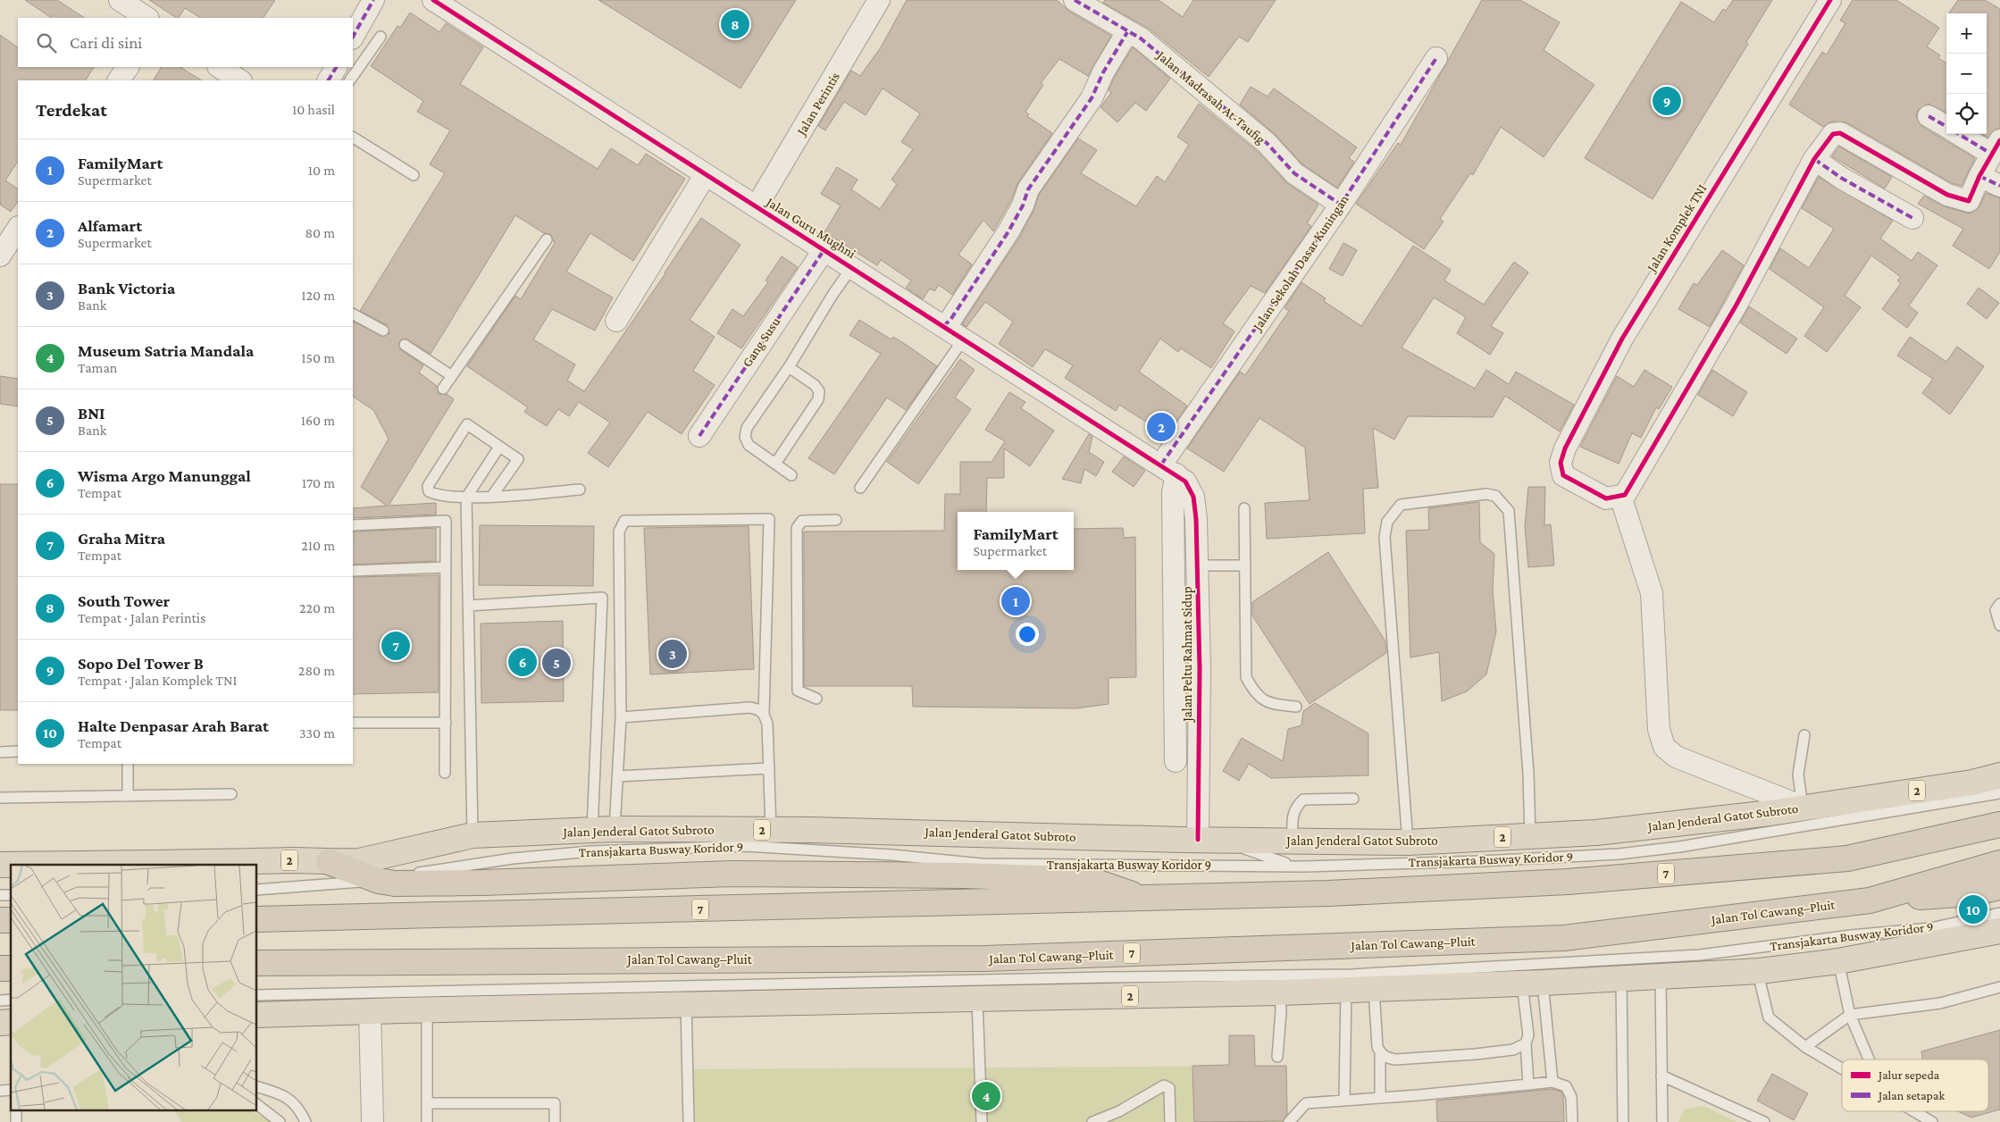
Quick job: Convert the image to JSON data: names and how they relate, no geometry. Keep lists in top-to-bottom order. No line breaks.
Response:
{"streets":{"highway":["2","Jalan Jenderal Gatot Subroto","7","Jalan Tol Cawang–Pluit"],"street":["Jalan Madrasah At-Taufig","Jalan Perintis","Jalan Guru Mughni","Jalan Komplek TNI","Jalan Sekolah Dasar Kuningan","Gang Susu","Jalan Peltu Rahmat Sidup"],"lane":["Transjakarta Busway Koridor 9"]},"crossings":[["Jalan Madrasah At-Taufig","Jalan Sekolah Dasar Kuningan"],["Jalan Perintis","Jalan Guru Mughni"],["Jalan Guru Mughni","Jalan Sekolah Dasar Kuningan"],["Jalan Guru Mughni","Gang Susu"],["Jalan Guru Mughni","Jalan Peltu Rahmat Sidup"],["Jalan Sekolah Dasar Kuningan","Jalan Peltu Rahmat Sidup"],["Jalan Peltu Rahmat Sidup","Jalan Jenderal Gatot Subroto"]],"legend":["Jalur sepeda","Jalan setapak"],"page":{"pins":["8","9","2","1","7","3","6","5","10","4"],"map_buttons":["+","−"],"search":"Cari di sini","heading":["Terdekat","10 hasil"],"list":[{"mark":"1","name":"FamilyMart","note":"Supermarket","value":"10 m"},{"mark":"2","name":"Alfamart","note":"Supermarket","value":"80 m"},{"mark":"3","name":"Bank Victoria","note":"Bank","value":"120 m"},{"mark":"4","name":"Museum Satria Mandala","note":"Taman","value":"150 m"},{"mark":"5","name":"BNI","note":"Bank","value":"160 m"},{"mark":"6","name":"Wisma Argo Manunggal","note":"Tempat","value":"170 m"},{"mark":"7","name":"Graha Mitra","note":"Tempat","value":"210 m"},{"mark":"8","name":"South Tower","note":"Tempat · Jalan Perintis","value":"220 m"},{"mark":"9","name":"Sopo Del Tower B","note":"Tempat · Jalan Komplek TNI","value":"280 m"},{"mark":"10","name":"Halte Denpasar Arah Barat","note":"Tempat","value":"330 m"}],"popup":["FamilyMart","Supermarket"]}}
